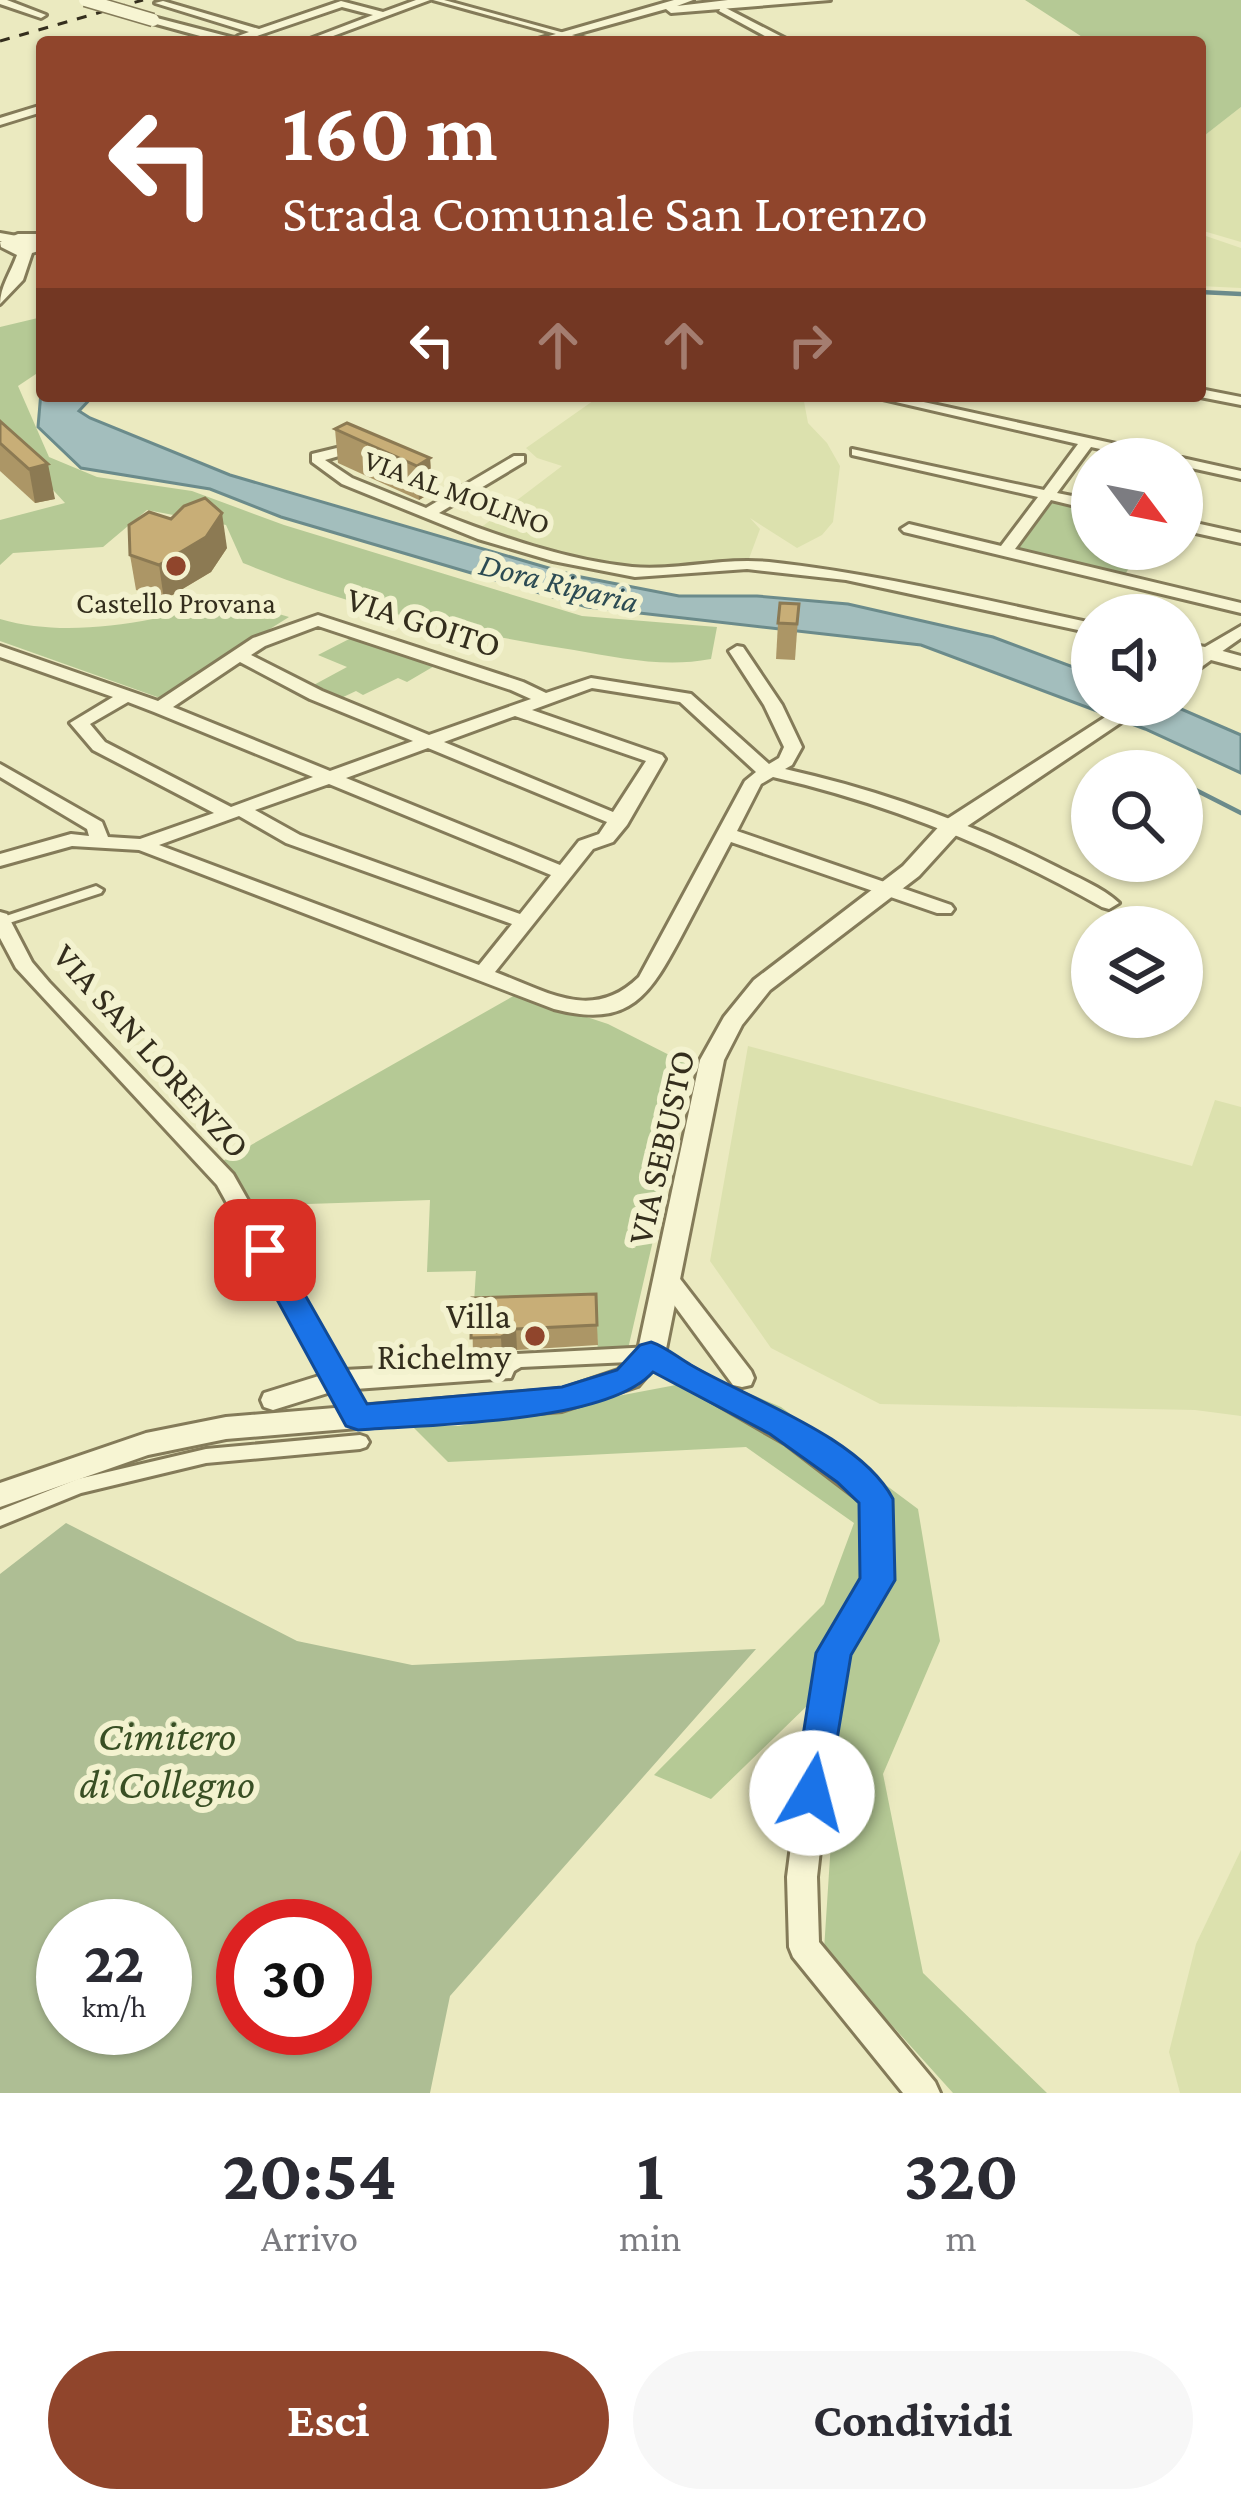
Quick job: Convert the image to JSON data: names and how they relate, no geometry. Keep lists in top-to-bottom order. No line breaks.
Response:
{"streets":{"street":["VIA AL MOLINO","VIA GOITO","VIA SAN LORENZO","VIA SEBUSTO"]},"water":["Dora Riparia"],"parks":["Cimitero di Collegno"],"places":["Castello Provana","Villa Richelmy"],"north":"bottom right","page":{"turn":["160 m","Strada Comunale San Lorenzo"],"speed":"22 km/h","limit":"30","eta":["20:54","Arrivo","1","min","320","m"],"buttons":["Esci","Condividi"]}}
